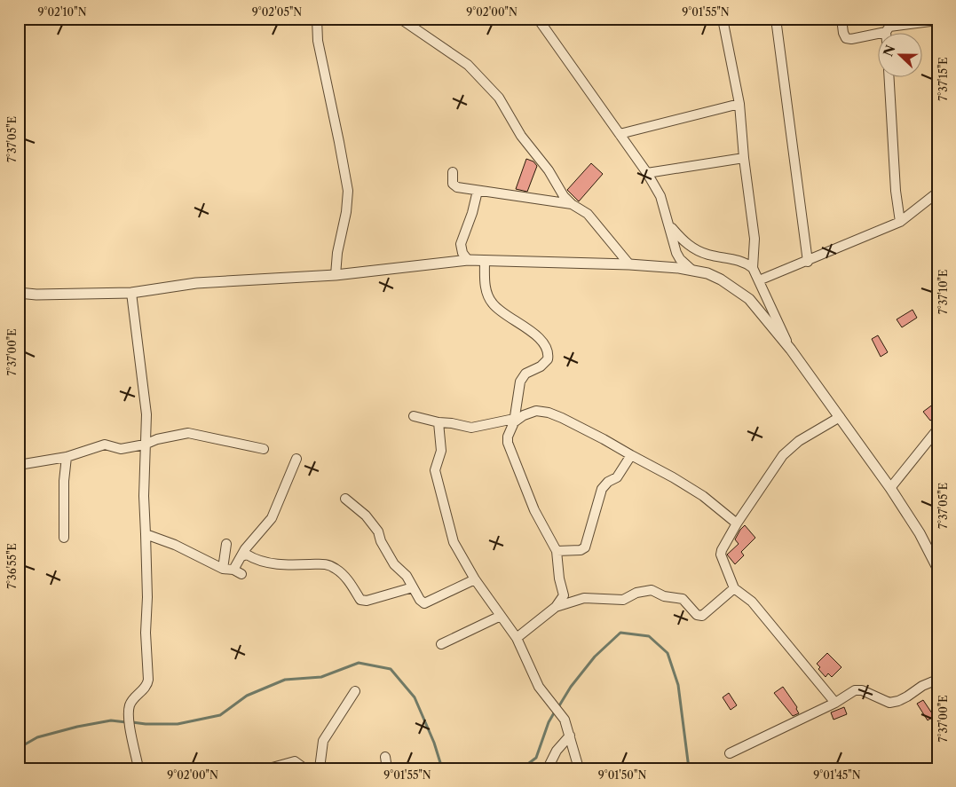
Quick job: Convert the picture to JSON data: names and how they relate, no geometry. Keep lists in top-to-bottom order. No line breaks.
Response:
{"north":"left","coordinates":["9°02'10\"N","9°02'05\"N","9°02'00\"N","9°01'55\"N","7°37'15\"E","7°37'05\"E","7°37'10\"E","7°37'00\"E","7°36'55\"E","9°01'50\"N","9°01'45\"N"]}
